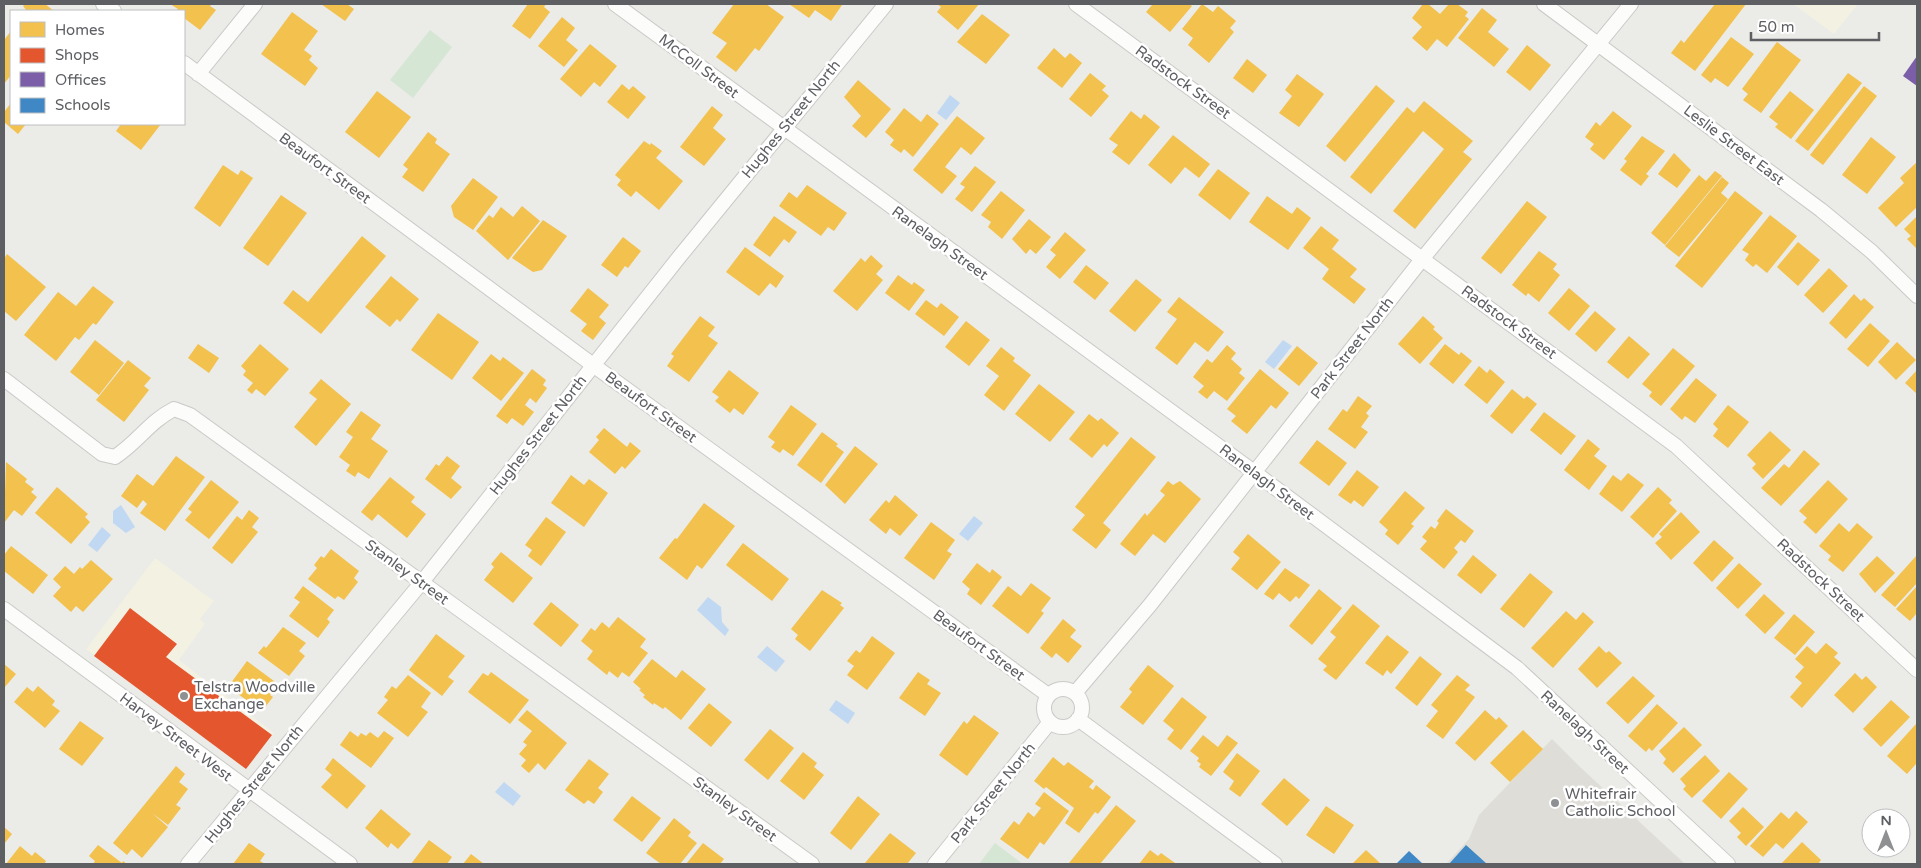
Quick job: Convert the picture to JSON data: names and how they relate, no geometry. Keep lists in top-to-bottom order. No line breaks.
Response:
{"streets":{"street":["McColl Street","Radstock Street","Hughes Street North","Leslie Street East","Beaufort Street","Ranelagh Street","Park Street North","Stanley Street","Harvey Street West"]},"crossings":[["McColl Street","Hughes Street North"],["McColl Street","Ranelagh Street"],["Radstock Street","Park Street North"],["Hughes Street North","Beaufort Street"],["Hughes Street North","Ranelagh Street"],["Hughes Street North","Stanley Street"],["Hughes Street North","Harvey Street West"],["Leslie Street East","Park Street North"],["Beaufort Street","Park Street North"],["Ranelagh Street","Park Street North"]],"places":["Telstra Woodville Exchange","Whitefrair Catholic School"],"legend":["Homes","Shops","Offices","Schools"],"scale_bar":"50 m","north":"top"}
